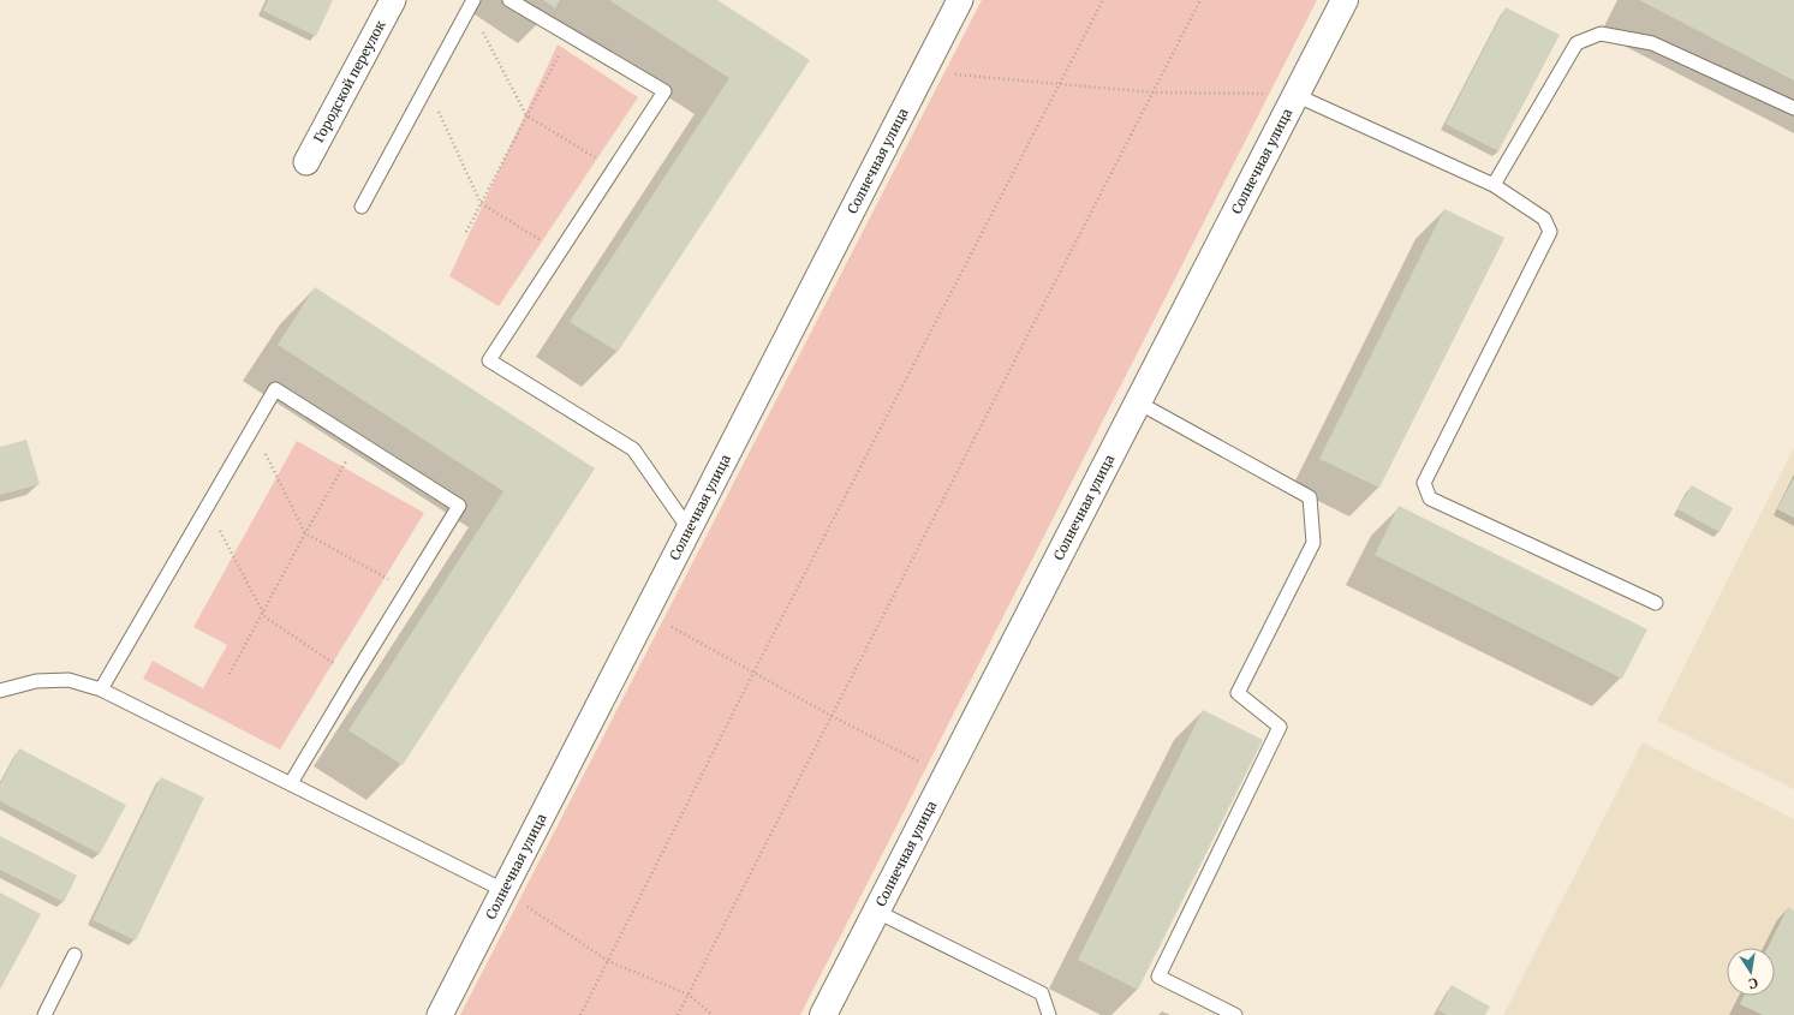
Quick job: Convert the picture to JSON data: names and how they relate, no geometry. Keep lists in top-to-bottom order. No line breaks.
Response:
{"streets":{"street":["Городской переулок","Солнечная улица"]},"north":"bottom"}
